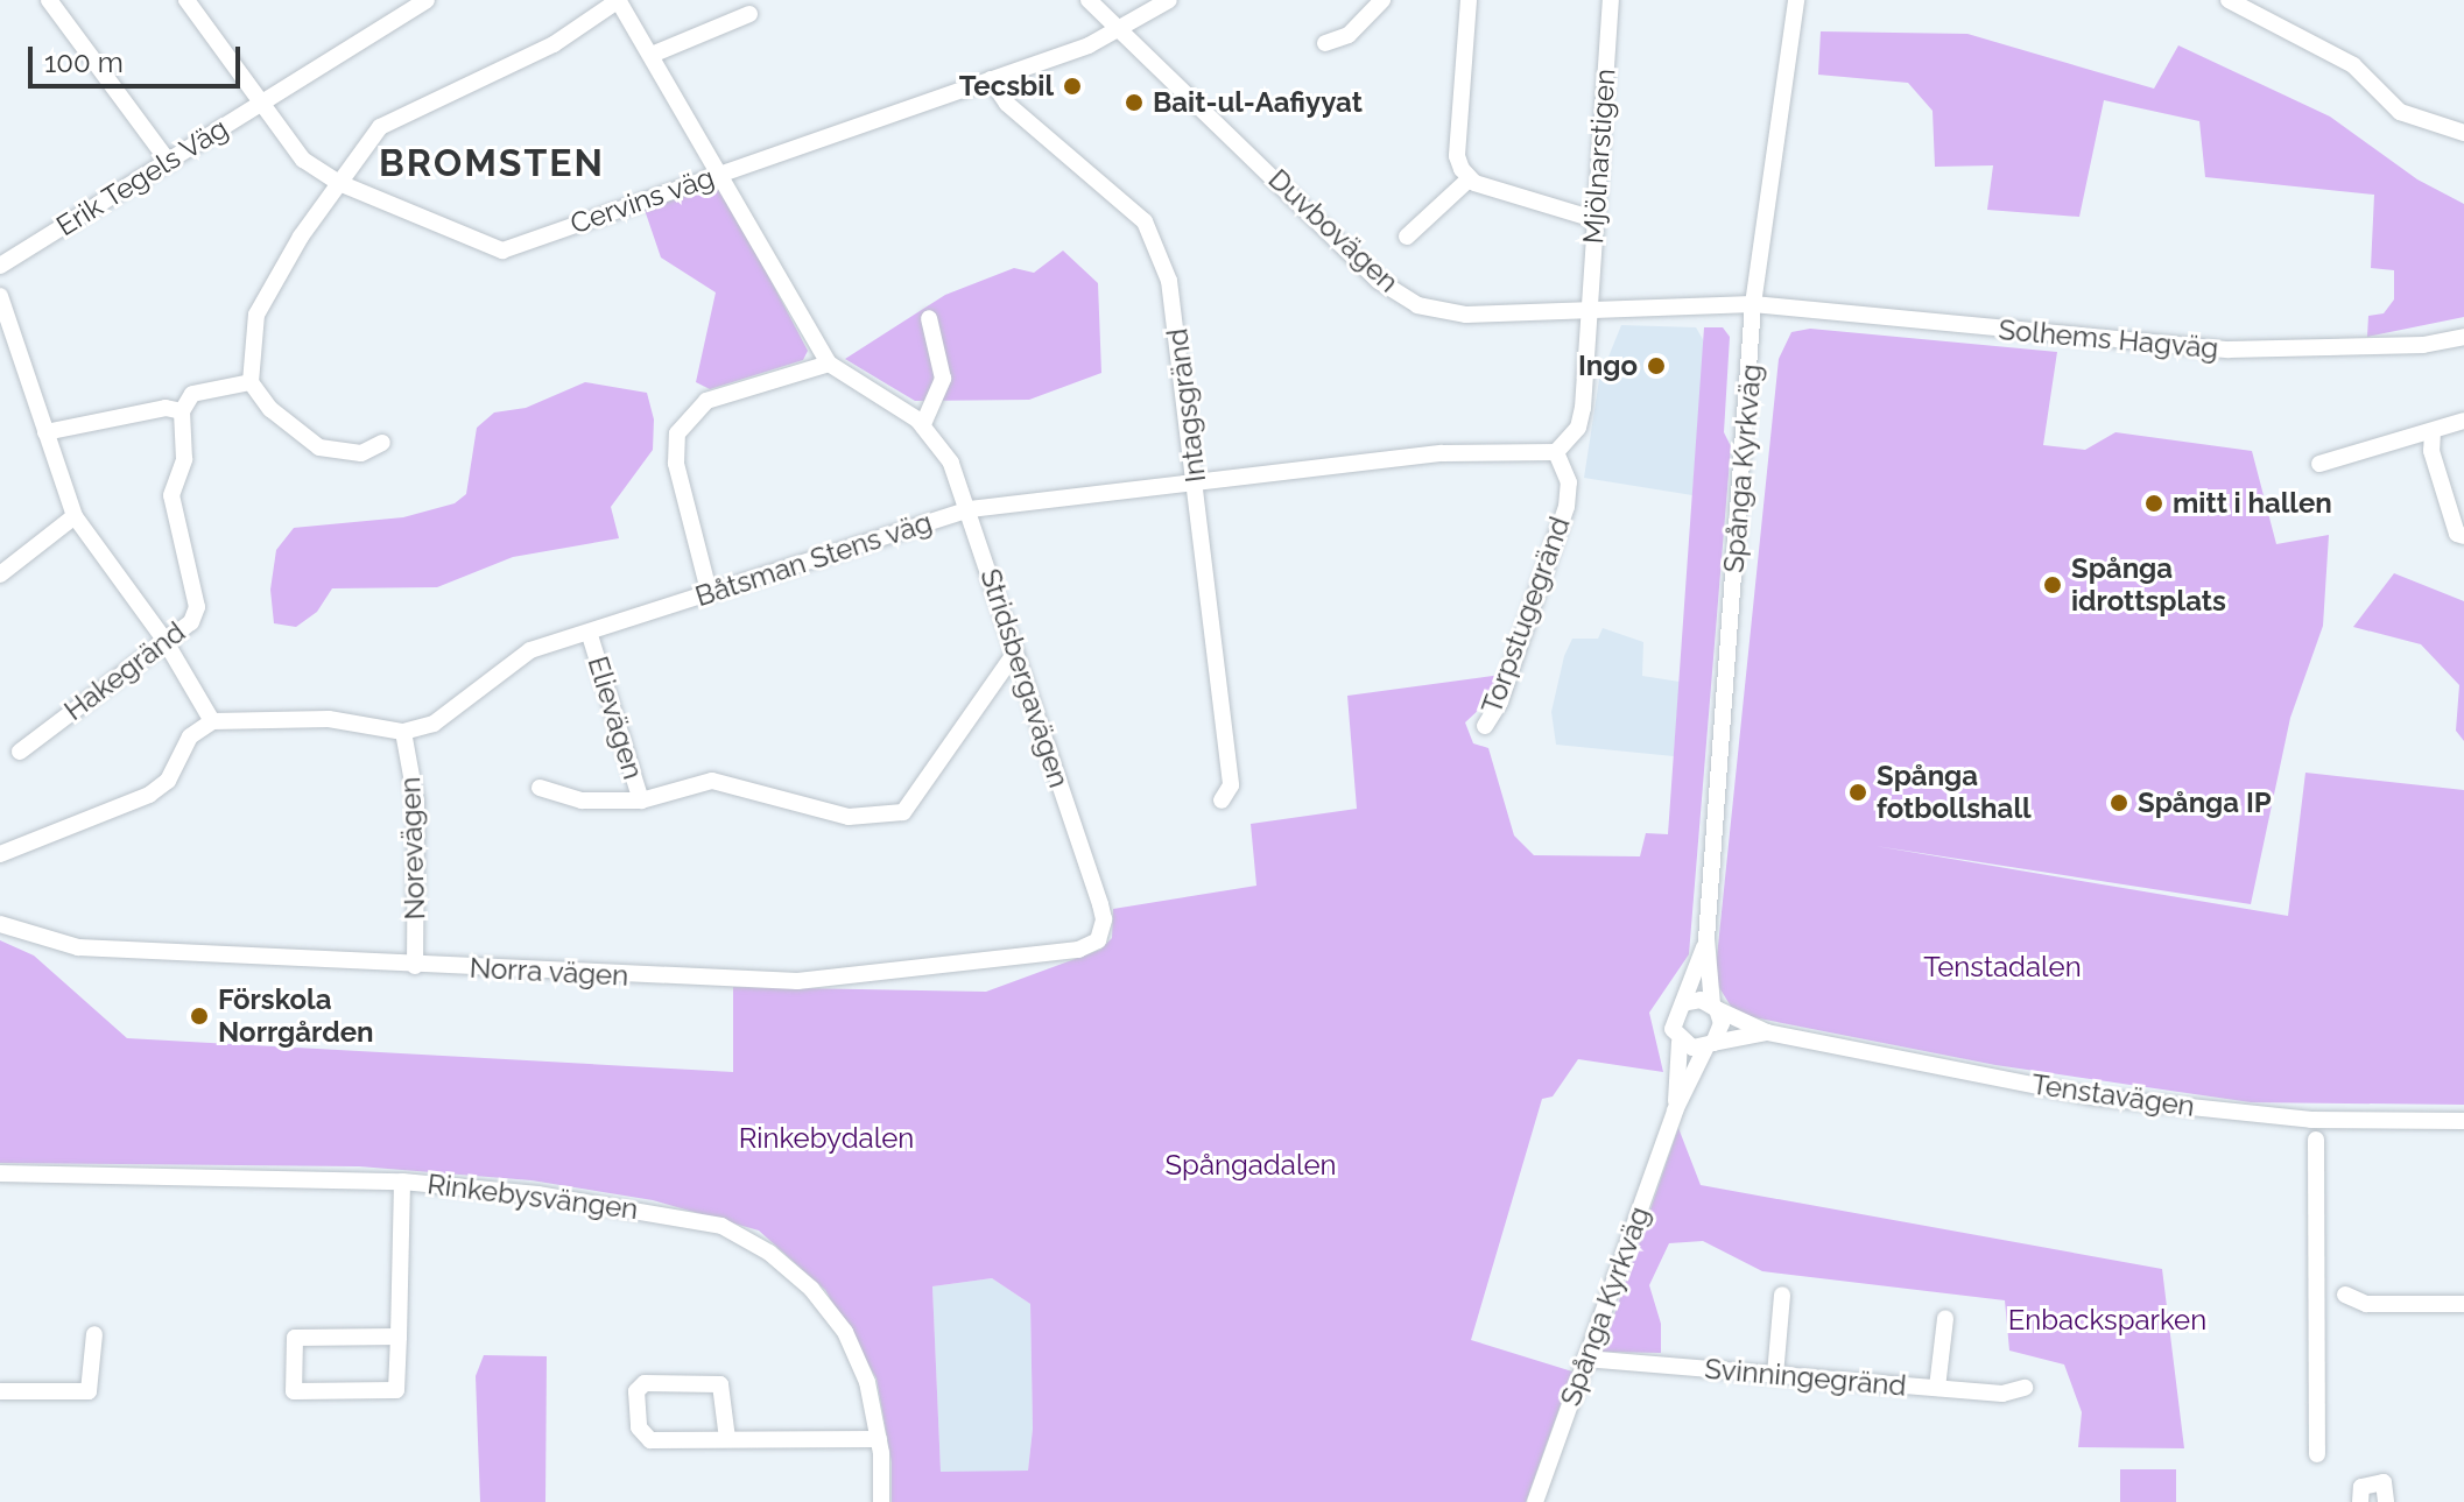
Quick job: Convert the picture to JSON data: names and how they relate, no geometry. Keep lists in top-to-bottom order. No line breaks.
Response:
{"streets":{"street":["Mjölnarstigen","Erik Tegels Väg","Cervins väg","Duvbovägen","Solhems Hagväg","Intagsgränd","Spånga Kyrkväg","Båtsman Stens väg","Torpstugegränd","Hakegränd","Stridsbergavägen","Elievägen","Norevägen","Norra vägen","Tenstavägen","Rinkebysvängen","Svinningegränd"]},"crossings":[["Mjölnarstigen","Duvbovägen"],["Erik Tegels Väg","Cervins väg"],["Cervins väg","Duvbovägen"],["Cervins väg","Intagsgränd"],["Cervins väg","Stridsbergavägen"],["Duvbovägen","Solhems Hagväg"],["Duvbovägen","Spånga Kyrkväg"],["Solhems Hagväg","Spånga Kyrkväg"],["Intagsgränd","Båtsman Stens väg"],["Spånga Kyrkväg","Tenstavägen"],["Spånga Kyrkväg","Svinningegränd"],["Båtsman Stens väg","Torpstugegränd"],["Båtsman Stens väg","Stridsbergavägen"],["Båtsman Stens väg","Elievägen"],["Båtsman Stens väg","Norevägen"],["Stridsbergavägen","Norra vägen"],["Norevägen","Norra vägen"]],"districts":["BROMSTEN"],"parks":["Tenstadalen","Rinkebydalen","Spångadalen","Enbacksparken"],"places":["Tecsbil","Bait-ul-Aafiyyat","Ingo","mitt i hallen","Spånga idrottsplats","Spånga fotbollshall","Spånga IP","Förskola Norrgården"],"scale_bar":"100 m"}
